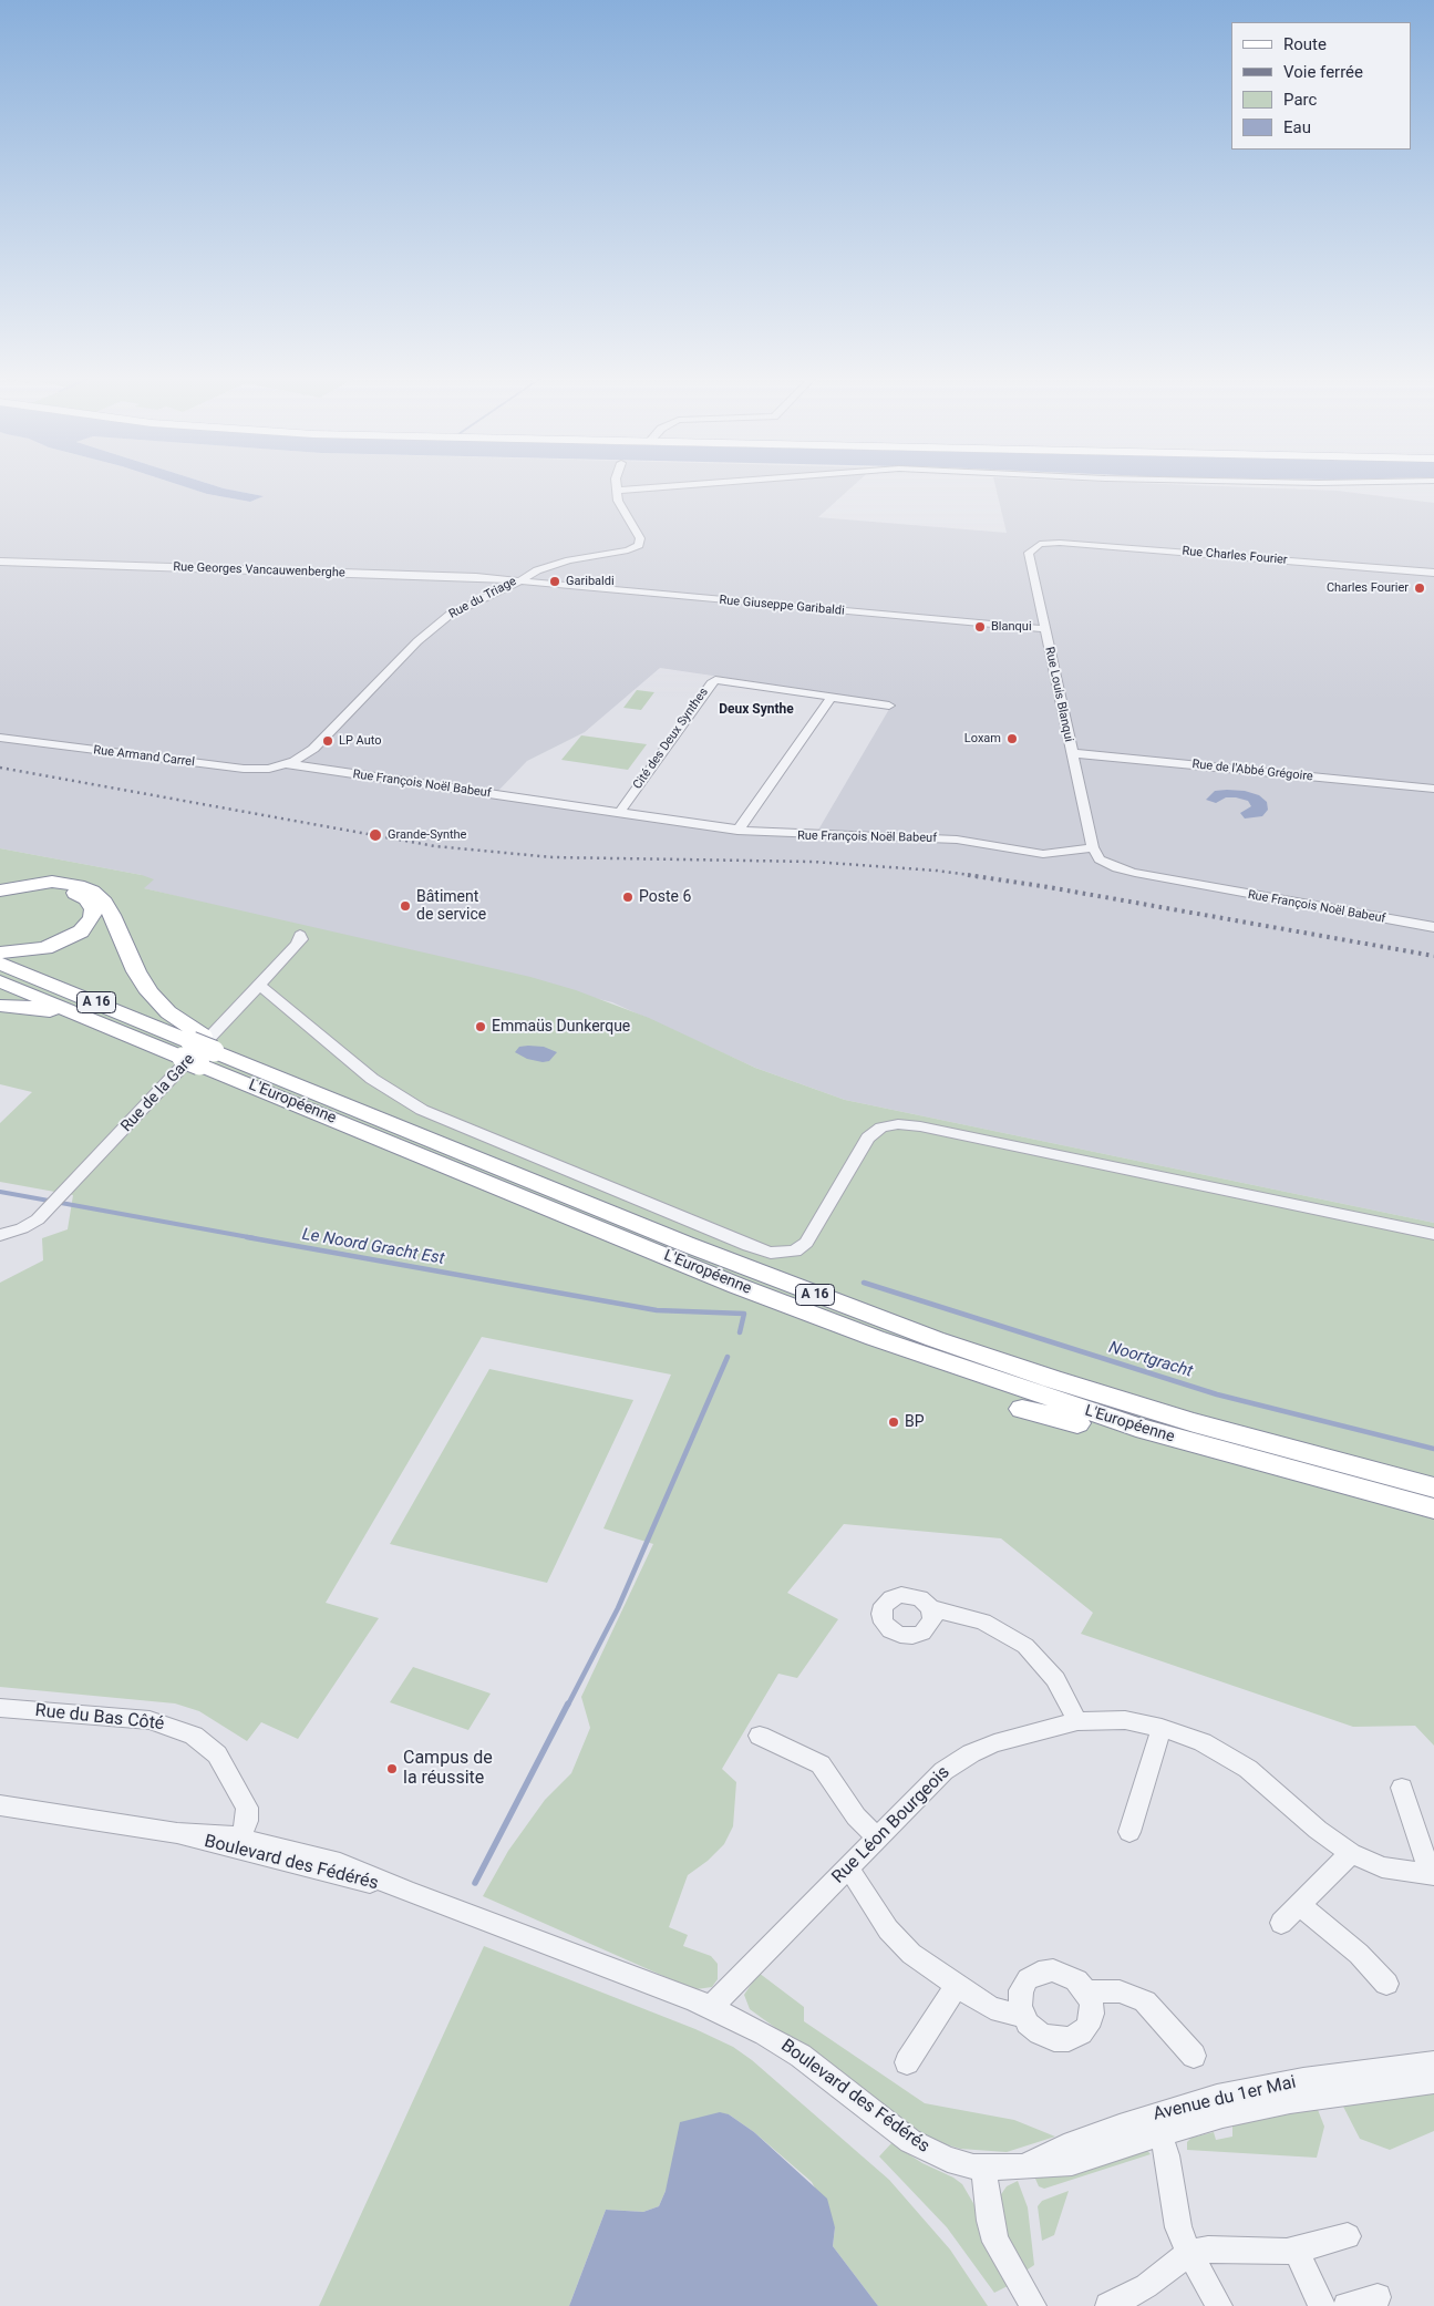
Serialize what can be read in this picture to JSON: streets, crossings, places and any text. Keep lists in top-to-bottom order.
{
  "streets": {
    "highway": ["A 16", "L'Européenne"],
    "street": [
      "Rue Charles Fourier",
      "Rue Georges Vancauwenberghe",
      "Rue du Triage",
      "Rue Giuseppe Garibaldi",
      "Rue Louis Blanqui",
      "Cité des Deux Synthes",
      "Rue Armand Carrel",
      "Rue de l'Abbé Grégoire",
      "Rue François Noël Babeuf",
      "Rue de la Gare",
      "Rue du Bas Côté",
      "Rue Léon Bourgeois",
      "Boulevard des Fédérés",
      "Avenue du 1er Mai"
    ]
  },
  "crossings": [
    ["Rue Charles Fourier", "Rue Louis Blanqui"],
    ["Rue Georges Vancauwenberghe", "Rue du Triage"],
    ["Rue Georges Vancauwenberghe", "Rue Giuseppe Garibaldi"],
    ["Rue du Triage", "Rue Giuseppe Garibaldi"],
    ["Rue du Triage", "Rue Armand Carrel"],
    ["Rue du Triage", "Rue François Noël Babeuf"],
    ["Rue Giuseppe Garibaldi", "Rue Louis Blanqui"],
    ["Rue Louis Blanqui", "Rue de l'Abbé Grégoire"],
    ["Rue Louis Blanqui", "Rue François Noël Babeuf"],
    ["Cité des Deux Synthes", "Rue François Noël Babeuf"],
    ["Rue Armand Carrel", "Rue François Noël Babeuf"],
    ["Rue du Bas Côté", "Boulevard des Fédérés"],
    ["Rue Léon Bourgeois", "Boulevard des Fédérés"],
    ["Boulevard des Fédérés", "Avenue du 1er Mai"]
  ],
  "districts": ["Deux Synthe"],
  "water": ["Le Noord Gracht Est", "Noortgracht"],
  "places": [
    "Garibaldi",
    "Charles Fourier",
    "Blanqui",
    "Loxam",
    "LP Auto",
    "Grande-Synthe",
    "Poste 6",
    "Bâtiment de service",
    "Emmaüs Dunkerque",
    "BP",
    "Campus de la réussite"
  ],
  "legend": [
    "Route",
    "Voie ferrée",
    "Parc",
    "Eau"
  ]
}
